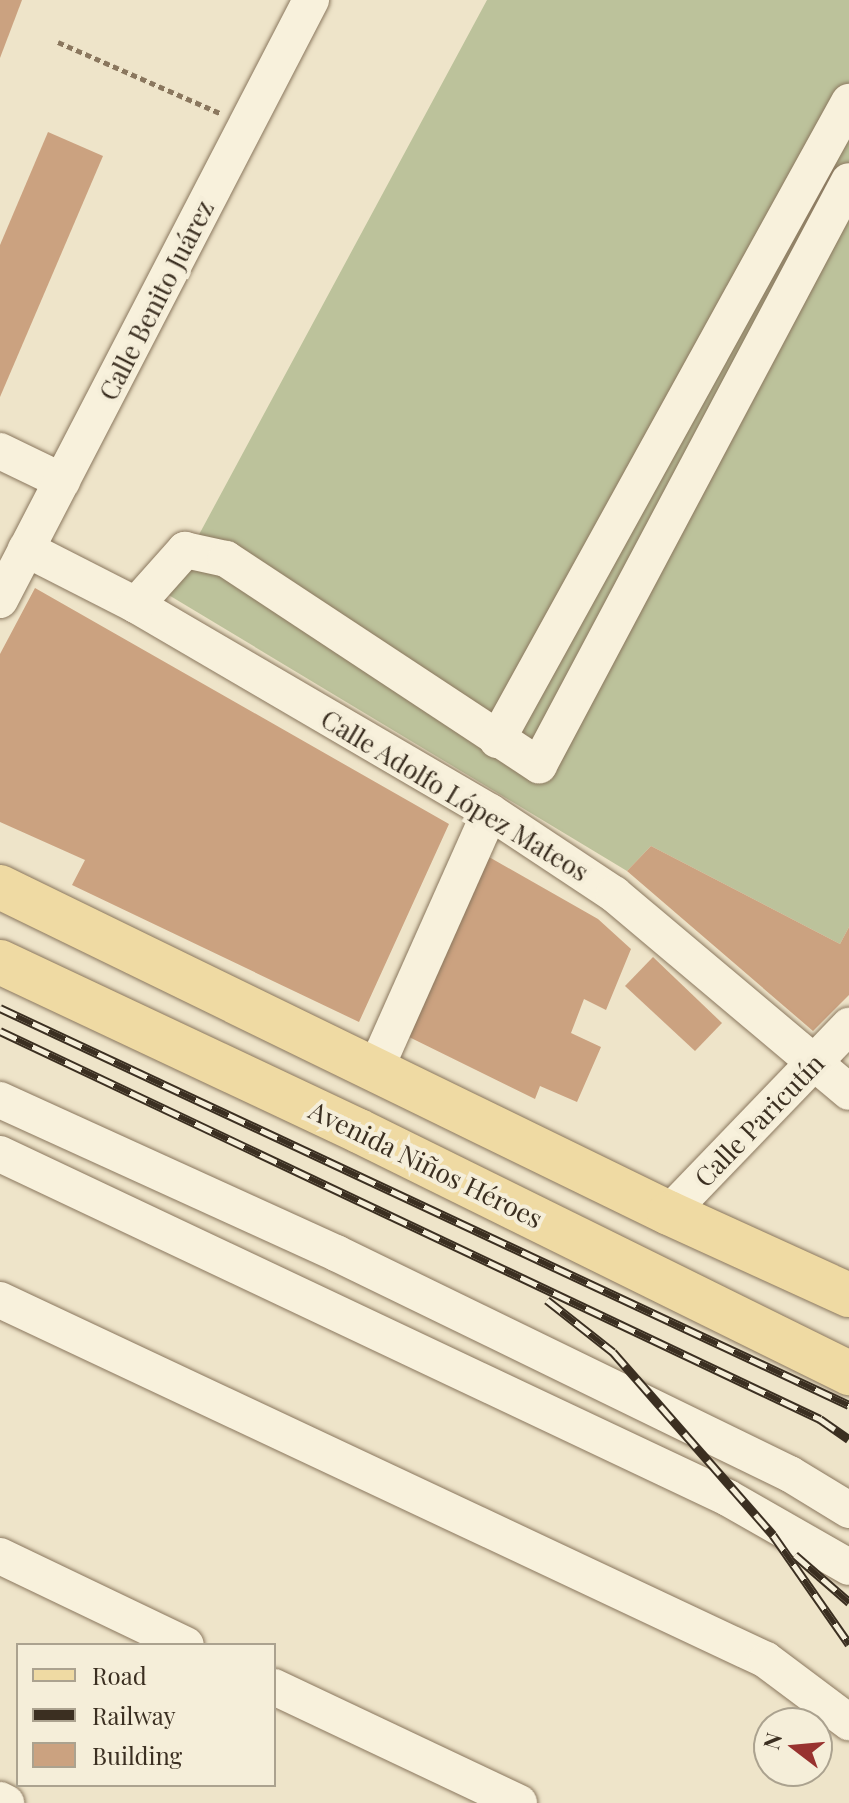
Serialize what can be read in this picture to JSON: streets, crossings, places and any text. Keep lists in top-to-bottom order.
{
  "streets": {
    "main road": ["Avenida Niños Héroes"],
    "street": ["Calle Benito Juárez", "Calle Adolfo López Mateos", "Calle Paricutín"]
  },
  "crossings": [
    ["Calle Benito Juárez", "Calle Adolfo López Mateos"],
    ["Calle Adolfo López Mateos", "Calle Paricutín"]
  ],
  "legend": ["Road", "Railway", "Building"],
  "north": "left"
}
